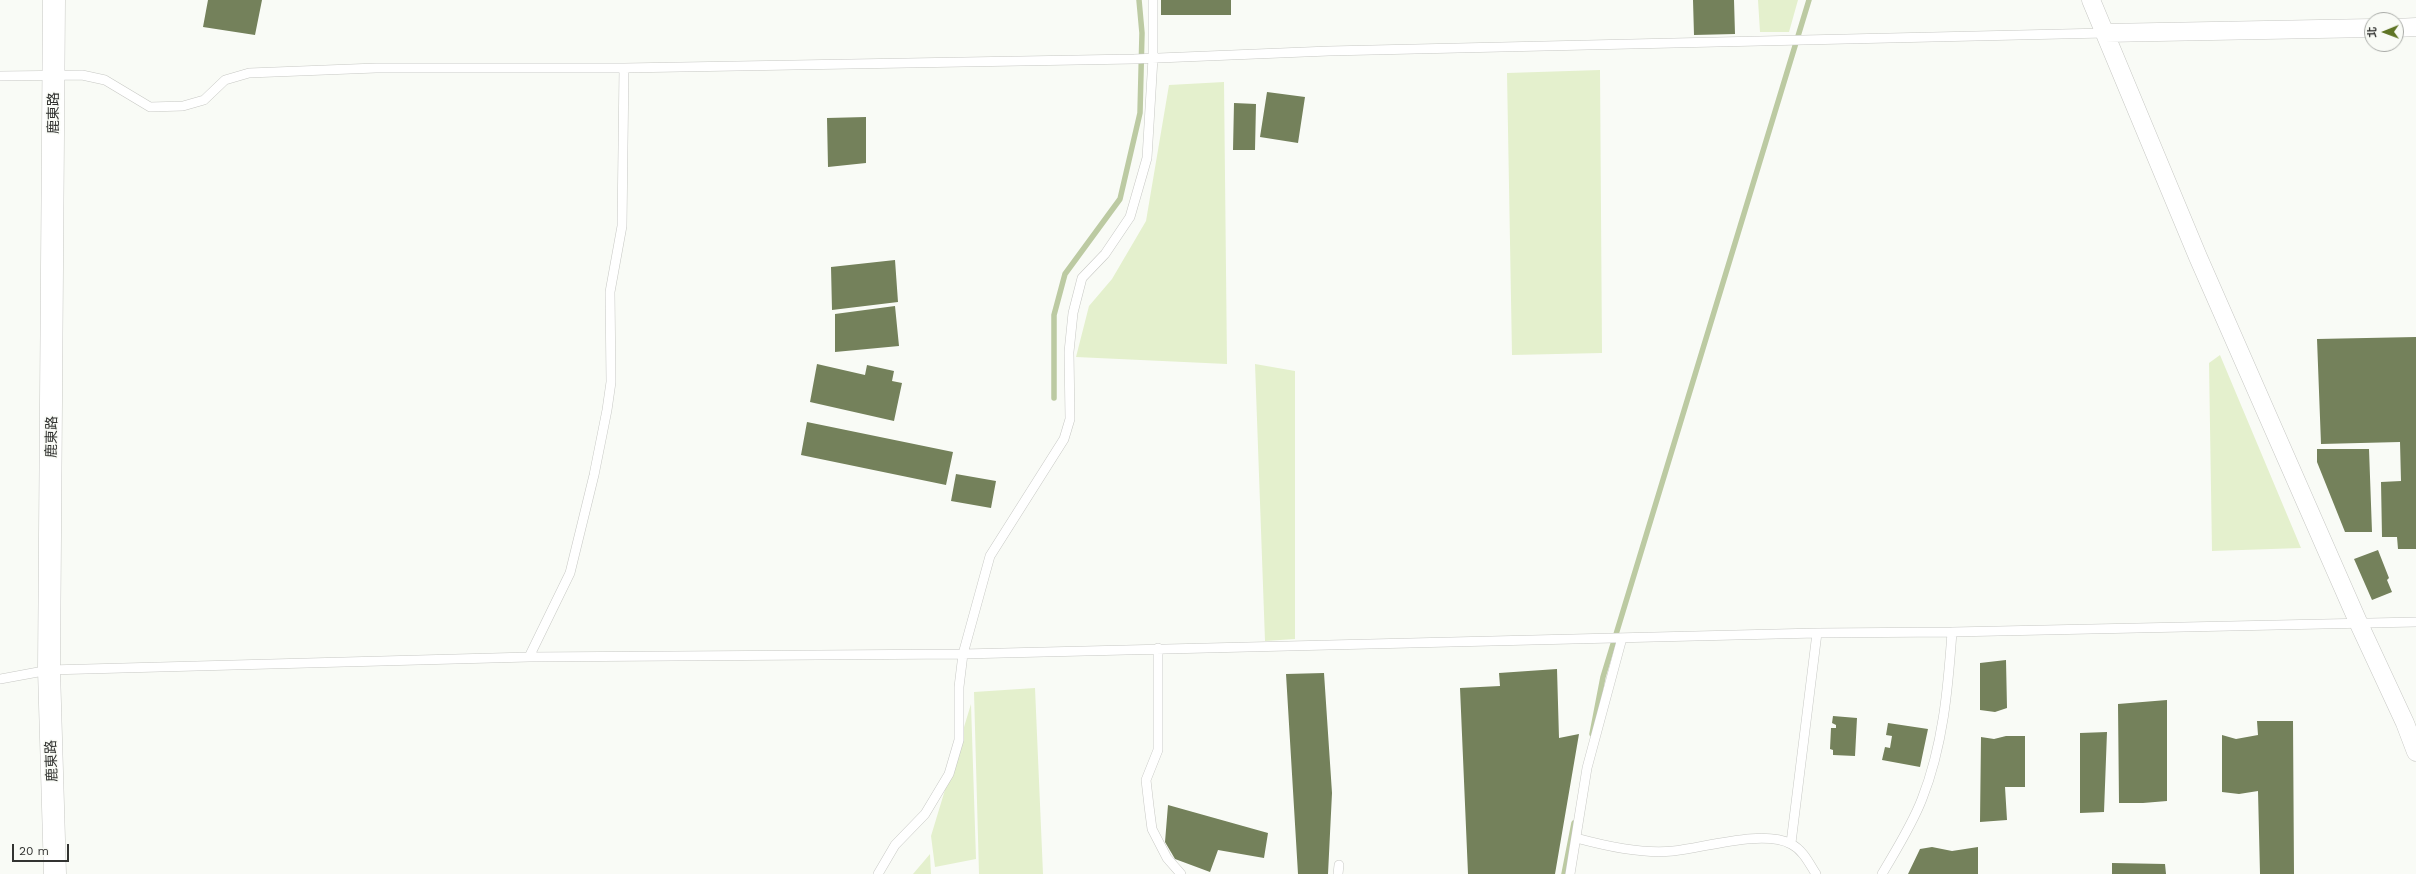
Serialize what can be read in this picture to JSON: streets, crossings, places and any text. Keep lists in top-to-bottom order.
{
  "streets": {
    "street": ["鹿東路"]
  },
  "scale_bar": "20 m",
  "north": "left"
}
